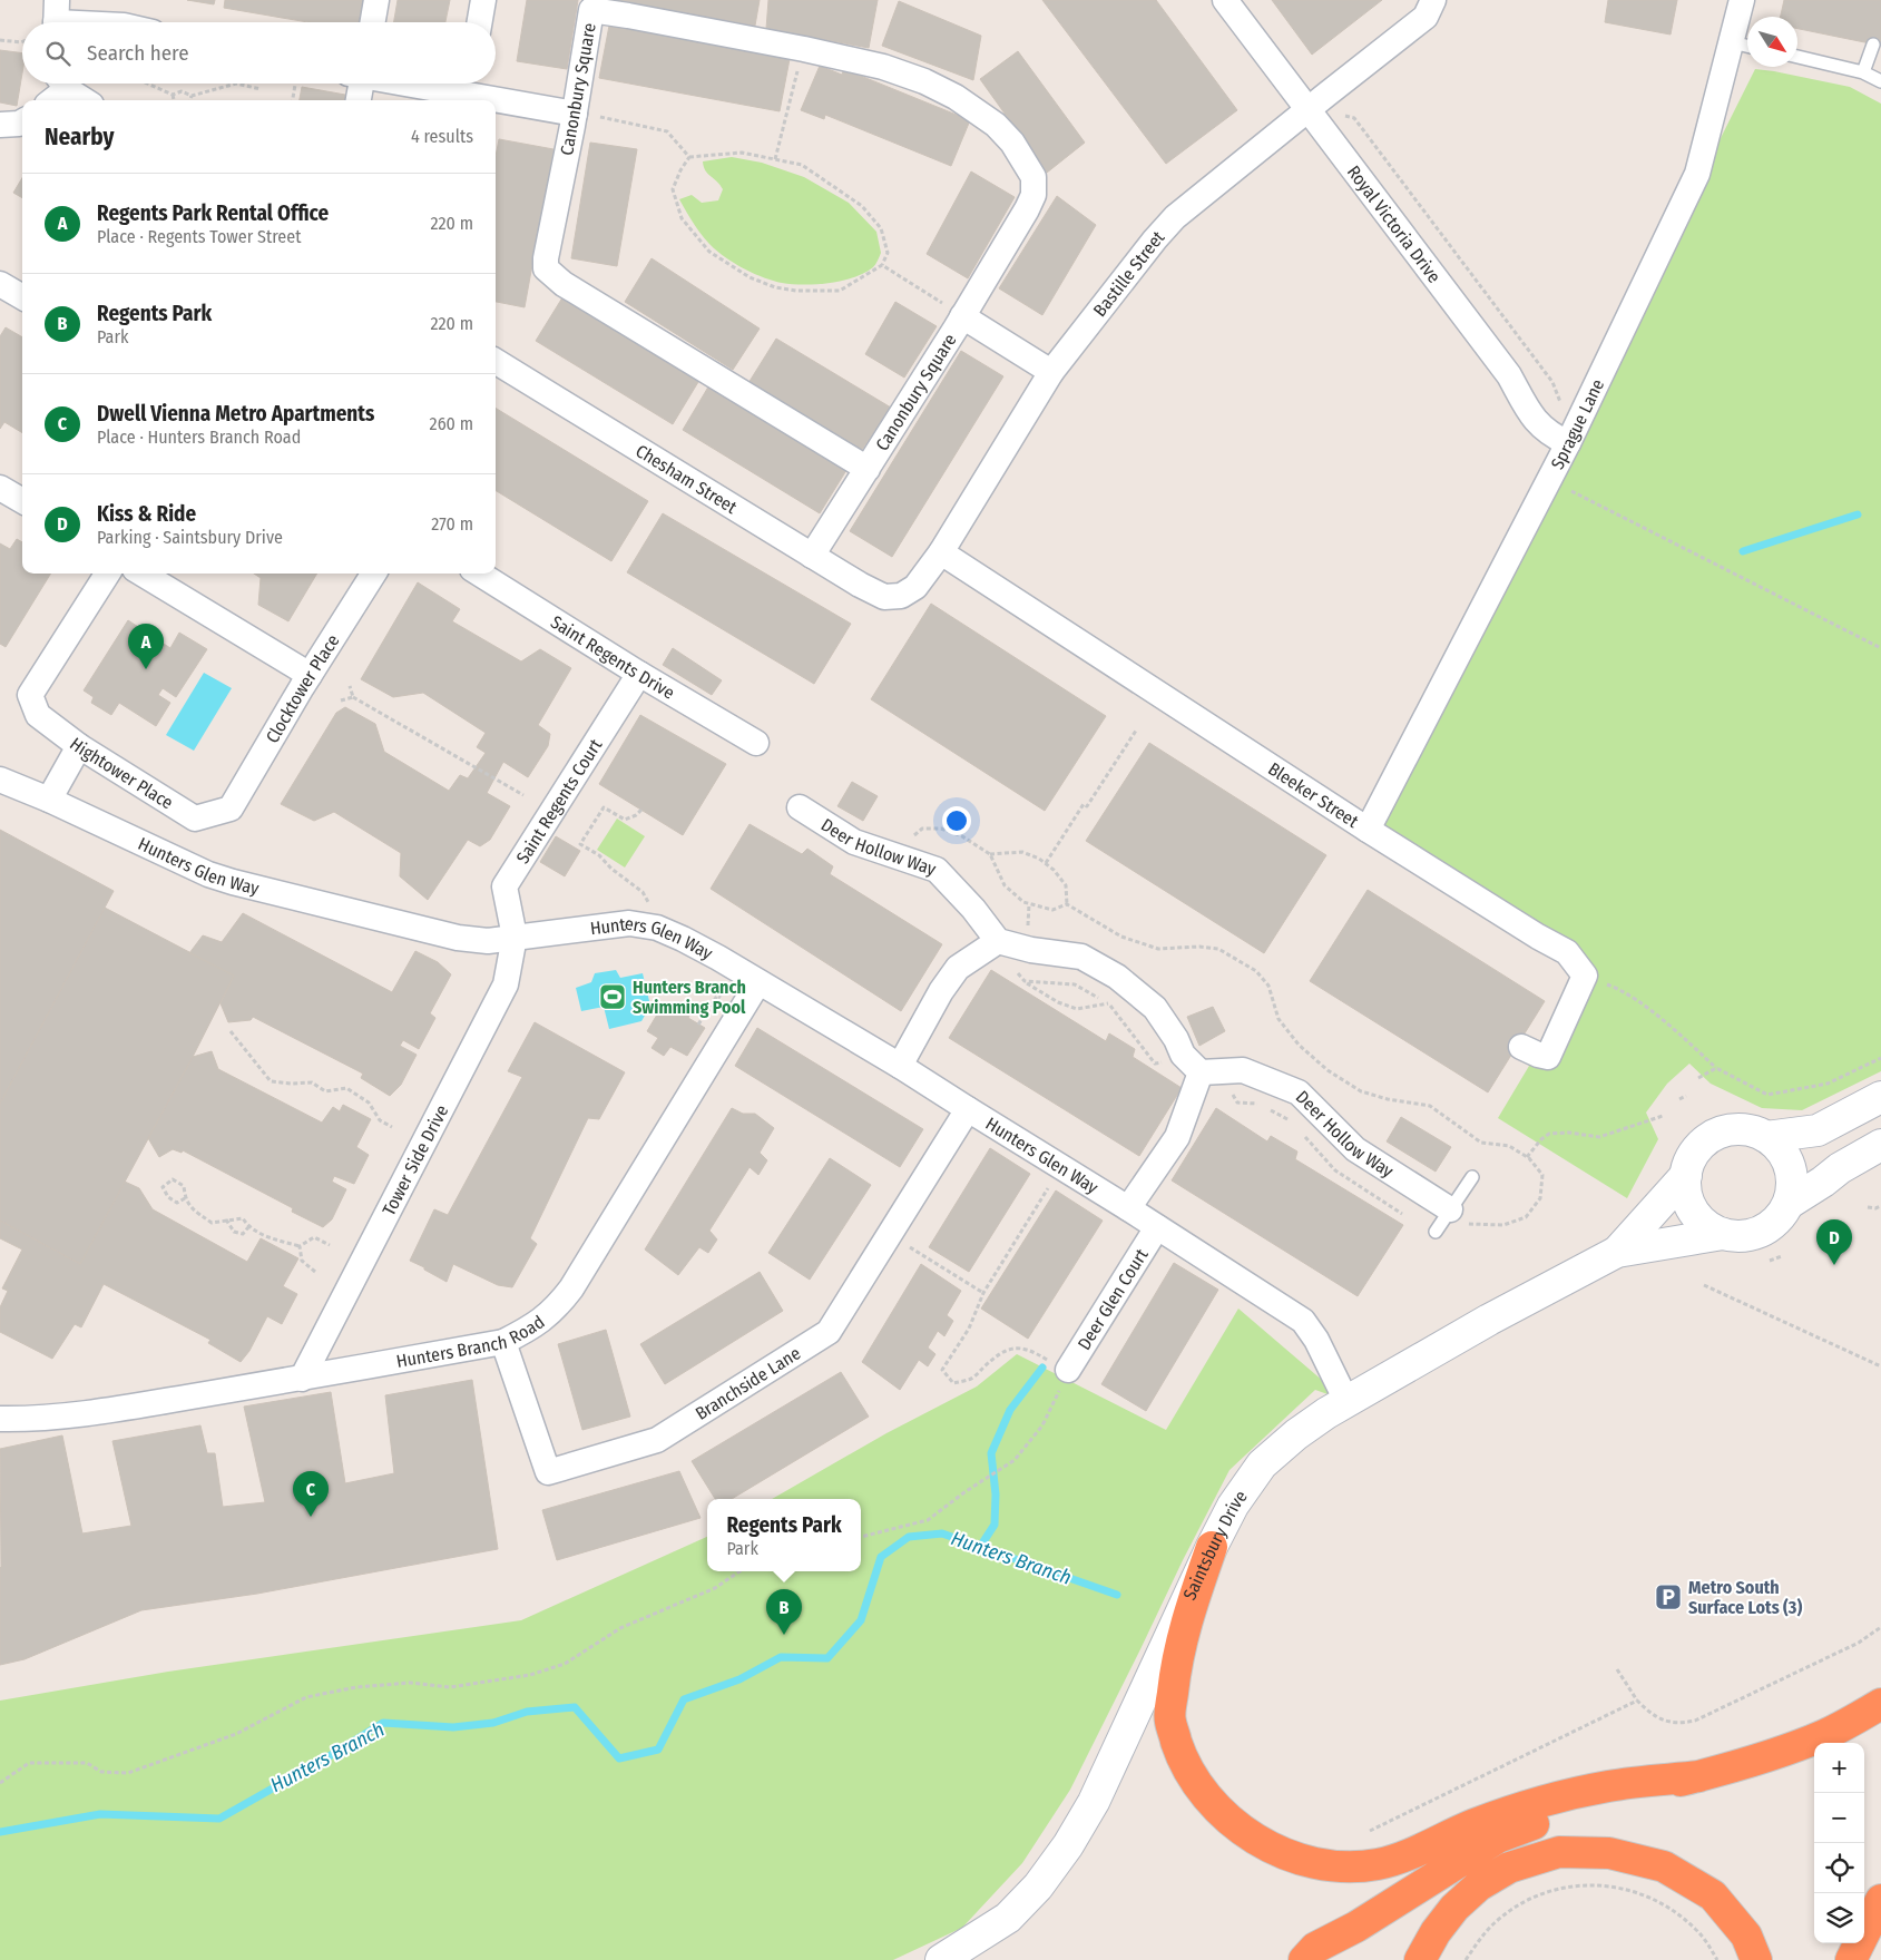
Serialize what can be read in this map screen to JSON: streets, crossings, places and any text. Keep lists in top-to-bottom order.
{
  "streets": {
    "street": [
      "Canonbury Square",
      "Royal Victoria Drive",
      "Bastille Street",
      "Sprague Lane",
      "Chesham Street",
      "Saint Regents Drive",
      "Clocktower Place",
      "Hightower Place",
      "Bleeker Street",
      "Saint Regents Court",
      "Deer Hollow Way",
      "Hunters Glen Way",
      "Tower Side Drive",
      "Deer Glen Court",
      "Hunters Branch Road",
      "Branchside Lane",
      "Saintsbury Drive"
    ]
  },
  "crossings": [
    ["Canonbury Square", "Bastille Street"],
    ["Canonbury Square", "Chesham Street"],
    ["Royal Victoria Drive", "Bastille Street"],
    ["Royal Victoria Drive", "Sprague Lane"],
    ["Bastille Street", "Chesham Street"],
    ["Bastille Street", "Bleeker Street"],
    ["Sprague Lane", "Bleeker Street"],
    ["Saint Regents Drive", "Saint Regents Court"],
    ["Clocktower Place", "Hightower Place"],
    ["Saint Regents Court", "Hunters Glen Way"],
    ["Saint Regents Court", "Tower Side Drive"],
    ["Hunters Glen Way", "Tower Side Drive"],
    ["Hunters Glen Way", "Deer Glen Court"],
    ["Hunters Glen Way", "Hunters Branch Road"],
    ["Hunters Glen Way", "Branchside Lane"],
    ["Hunters Glen Way", "Saintsbury Drive"],
    ["Tower Side Drive", "Hunters Branch Road"],
    ["Hunters Branch Road", "Branchside Lane"]
  ],
  "water": ["Hunters Branch"],
  "places": {
    "sports": ["Hunters Branch Swimming Pool"],
    "parking": ["Metro South Surface Lots (3)"]
  },
  "north": "bottom right",
  "page": {
    "search": "Search here",
    "heading": ["Nearby", "4 results"],
    "list": [
      {
        "mark": "A",
        "name": "Regents Park Rental Office",
        "note": "Place · Regents Tower Street",
        "value": "220 m"
      },
      {
        "mark": "B",
        "name": "Regents Park",
        "note": "Park",
        "value": "220 m"
      },
      {
        "mark": "C",
        "name": "Dwell Vienna Metro Apartments",
        "note": "Place · Hunters Branch Road",
        "value": "260 m"
      },
      {
        "mark": "D",
        "name": "Kiss & Ride",
        "note": "Parking · Saintsbury Drive",
        "value": "270 m"
      }
    ],
    "pins": [
      "A",
      "D",
      "C",
      "B"
    ],
    "popup": ["Regents Park", "Park"],
    "map_buttons": ["+", "−"]
  }
}
